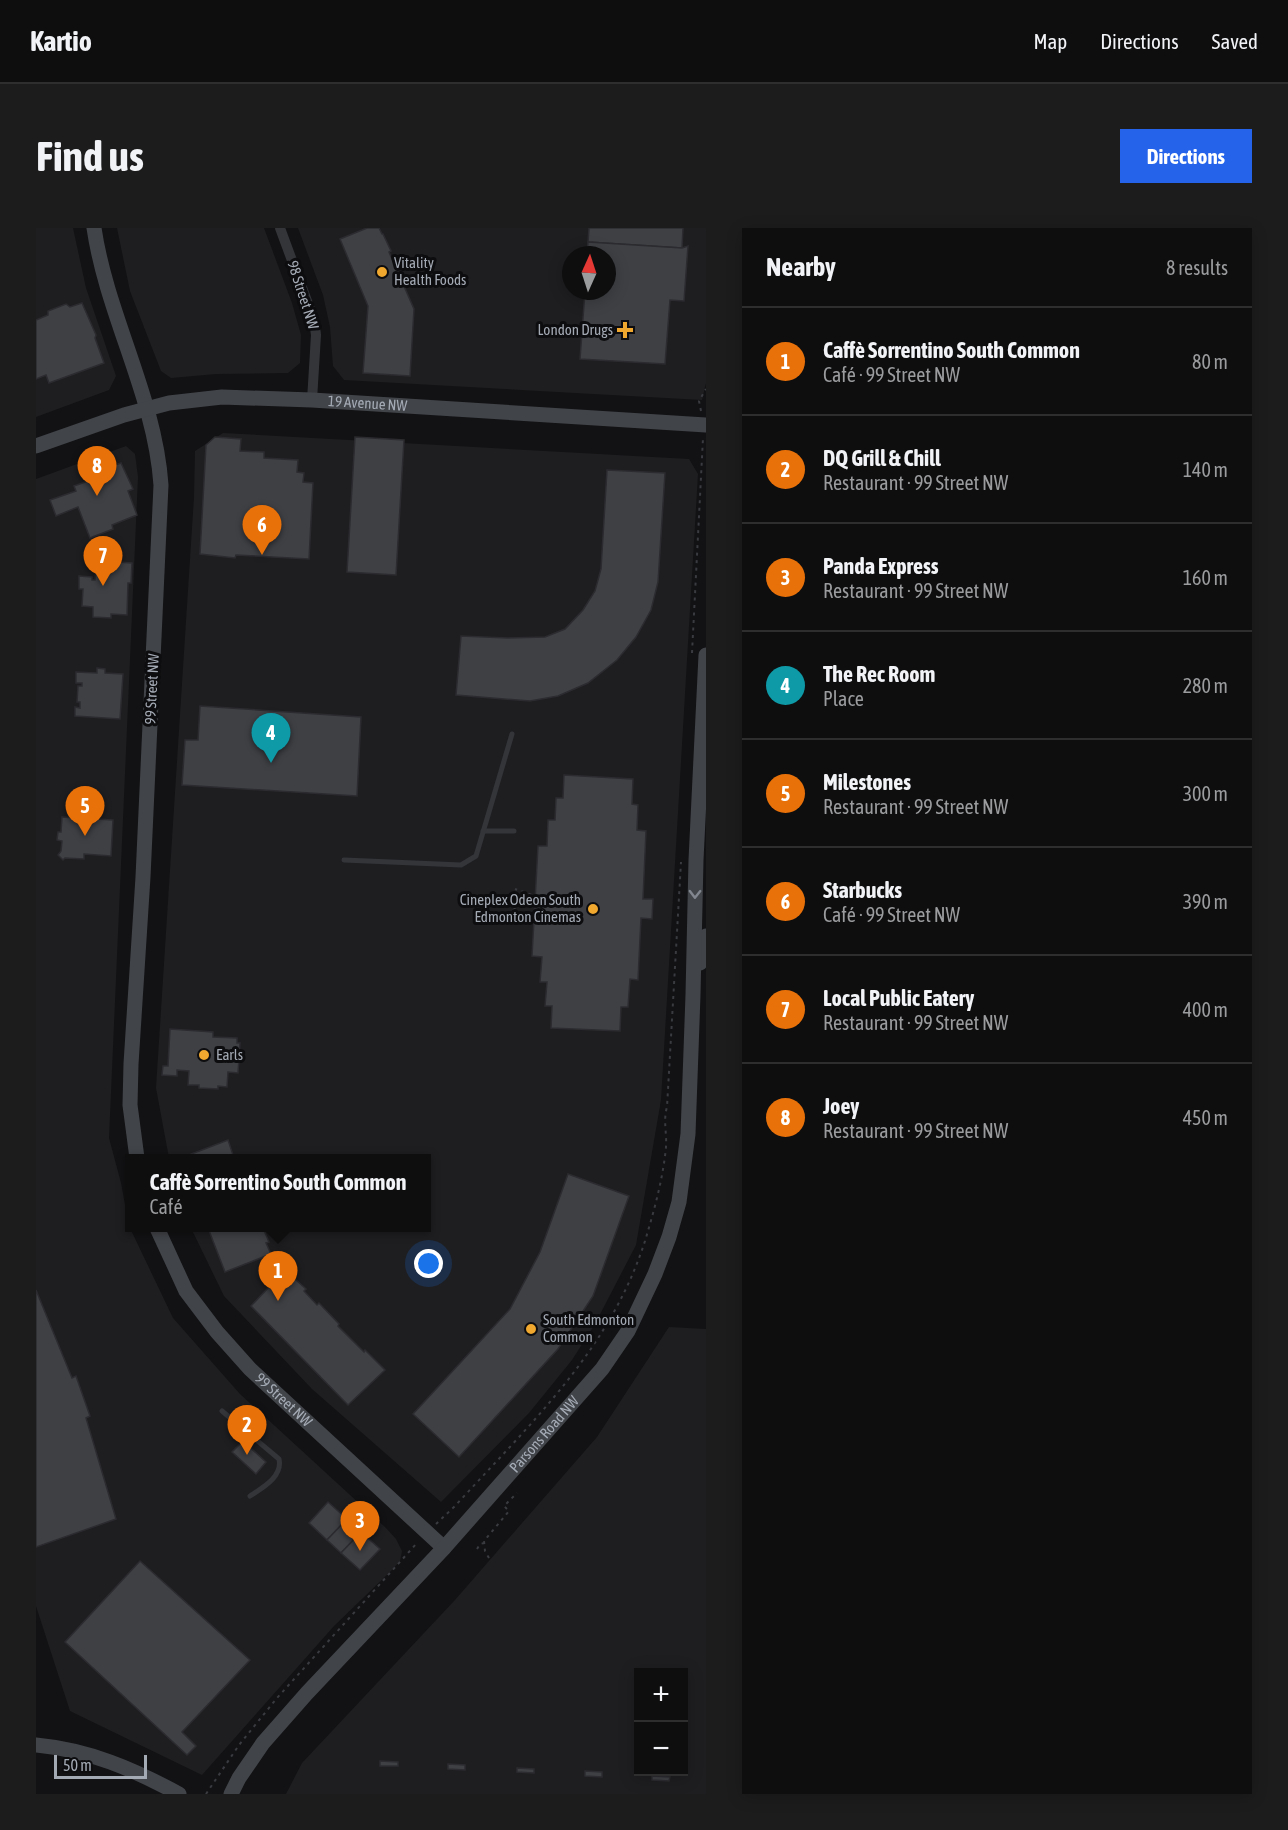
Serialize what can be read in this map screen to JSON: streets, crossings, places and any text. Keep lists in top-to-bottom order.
{
  "streets": {
    "street": [
      "98 Street NW",
      "19 Avenue NW",
      "99 Street NW",
      "Parsons Road NW"
    ]
  },
  "crossings": [
    ["98 Street NW", "19 Avenue NW"],
    ["19 Avenue NW", "99 Street NW"],
    ["99 Street NW", "Parsons Road NW"]
  ],
  "places": {
    "other": [
      "Vitality Health Foods",
      "Cineplex Odeon South Edmonton Cinemas",
      "Earls",
      "South Edmonton Common"
    ],
    "health": ["London Drugs"]
  },
  "scale_bar": "50 m",
  "north": "top",
  "page": {
    "header": "Kartio",
    "nav": ["Map", "Directions", "Saved"],
    "buttons": "Directions",
    "title": "Find us",
    "heading": ["Nearby", "8 results"],
    "list": [
      {
        "mark": "1",
        "name": "Caffè Sorrentino South Common",
        "note": "Café · 99 Street NW",
        "value": "80 m"
      },
      {
        "mark": "2",
        "name": "DQ Grill & Chill",
        "note": "Restaurant · 99 Street NW",
        "value": "140 m"
      },
      {
        "mark": "3",
        "name": "Panda Express",
        "note": "Restaurant · 99 Street NW",
        "value": "160 m"
      },
      {
        "mark": "4",
        "name": "The Rec Room",
        "note": "Place",
        "value": "280 m"
      },
      {
        "mark": "5",
        "name": "Milestones",
        "note": "Restaurant · 99 Street NW",
        "value": "300 m"
      },
      {
        "mark": "6",
        "name": "Starbucks",
        "note": "Café · 99 Street NW",
        "value": "390 m"
      },
      {
        "mark": "7",
        "name": "Local Public Eatery",
        "note": "Restaurant · 99 Street NW",
        "value": "400 m"
      },
      {
        "mark": "8",
        "name": "Joey",
        "note": "Restaurant · 99 Street NW",
        "value": "450 m"
      }
    ],
    "pins": [
      "8",
      "6",
      "7",
      "4",
      "5",
      "1",
      "2",
      "3"
    ],
    "popup": ["Caffè Sorrentino South Common", "Café"],
    "map_buttons": ["+", "−"],
    "scale": "50 m"
  }
}
